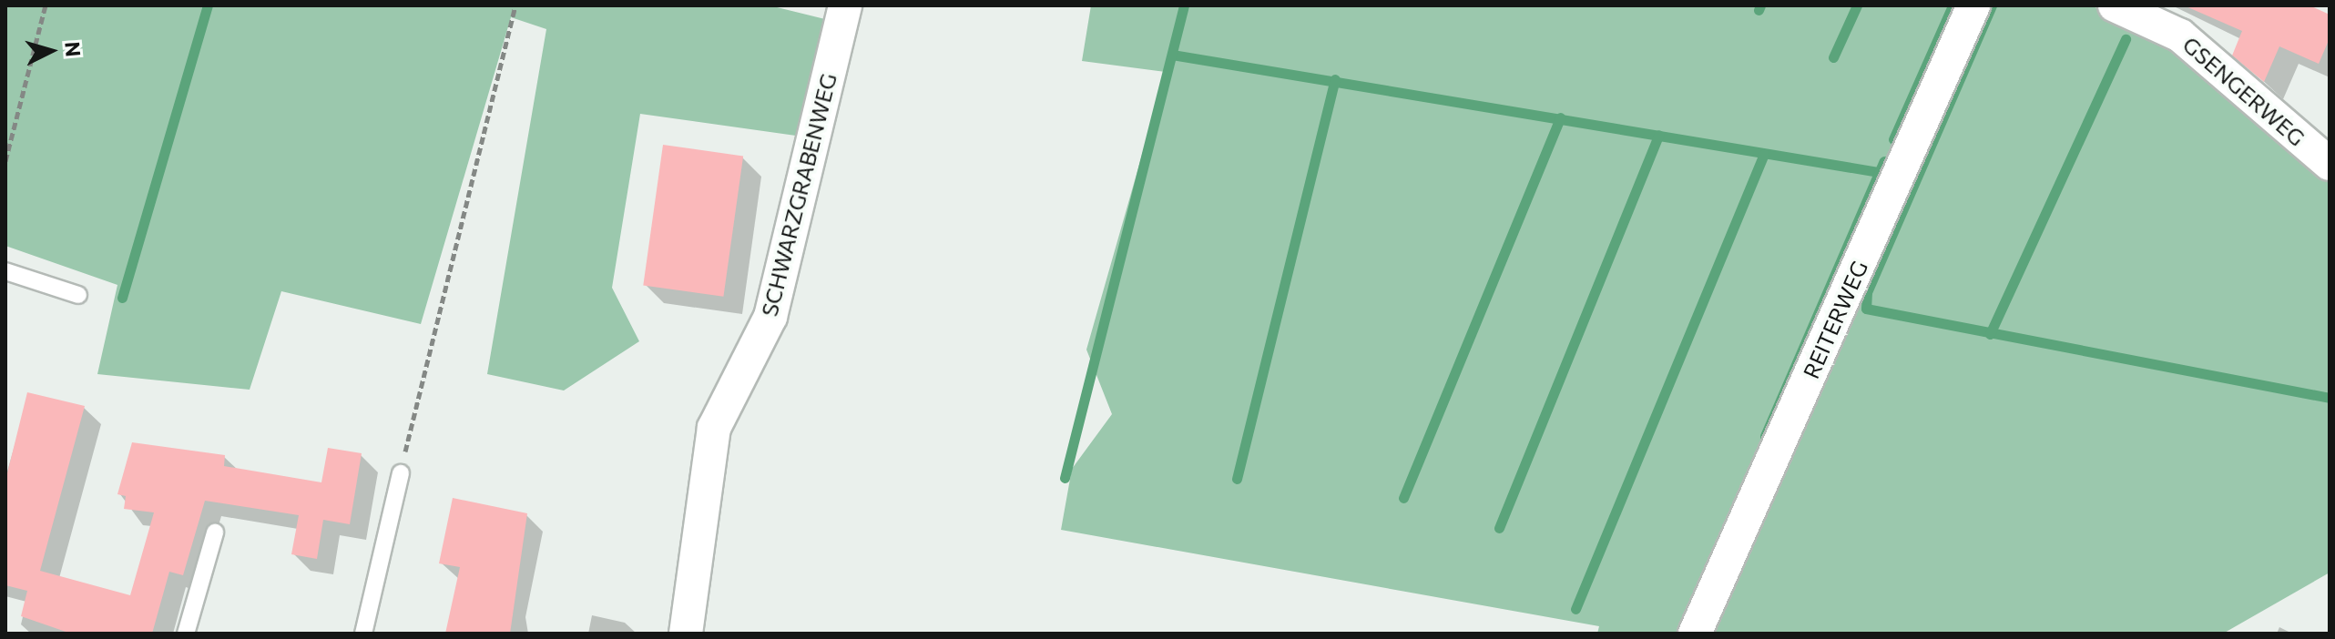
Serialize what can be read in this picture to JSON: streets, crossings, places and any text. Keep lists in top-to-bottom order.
{
  "streets": {
    "street": ["GSENGERWEG", "SCHWARZGRABENWEG", "REITERWEG"]
  },
  "north": "right"
}
